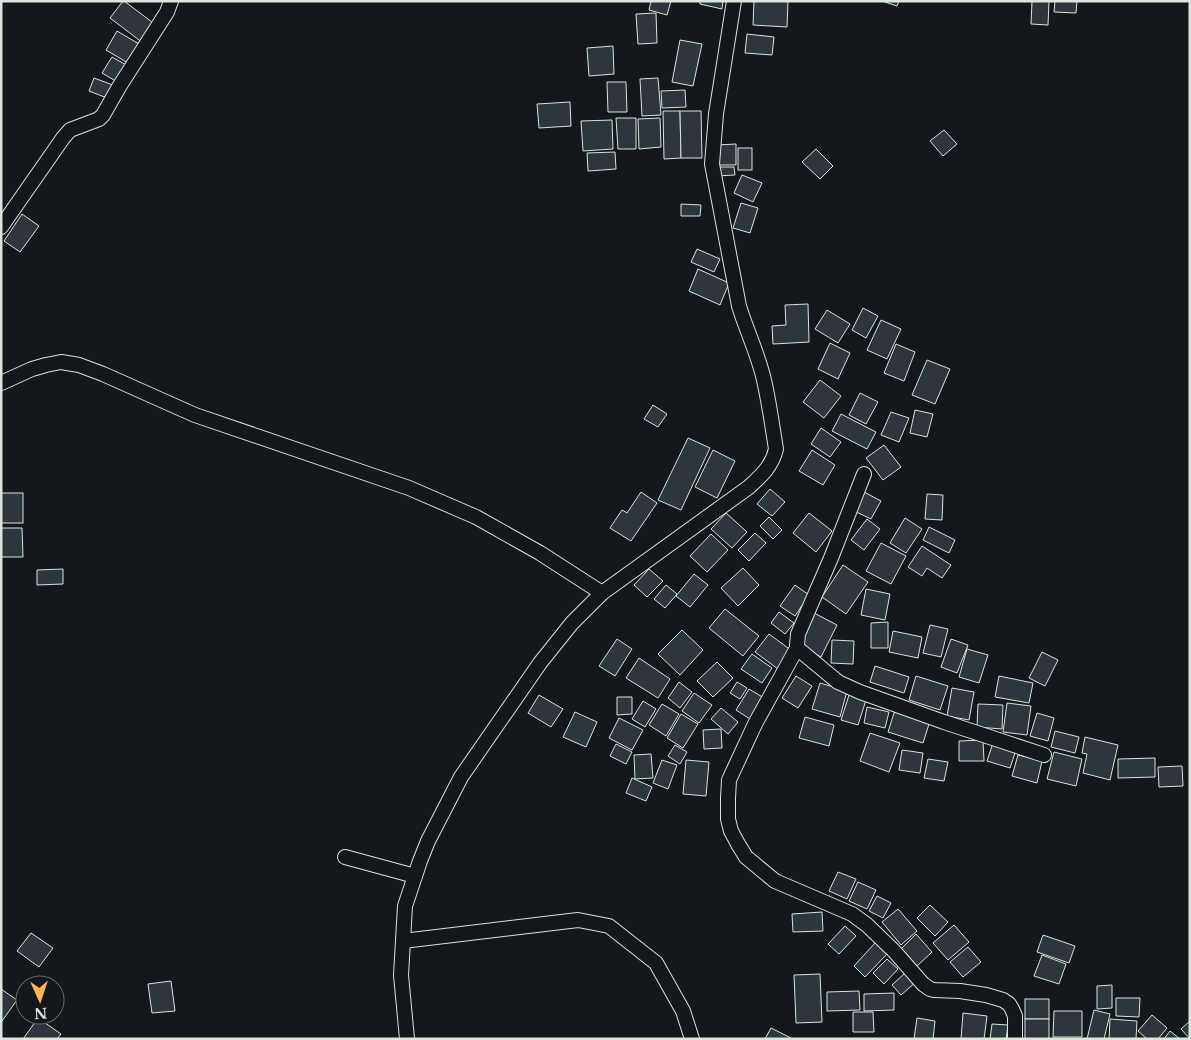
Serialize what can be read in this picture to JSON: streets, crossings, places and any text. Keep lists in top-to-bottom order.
{
  "north": "bottom"
}
